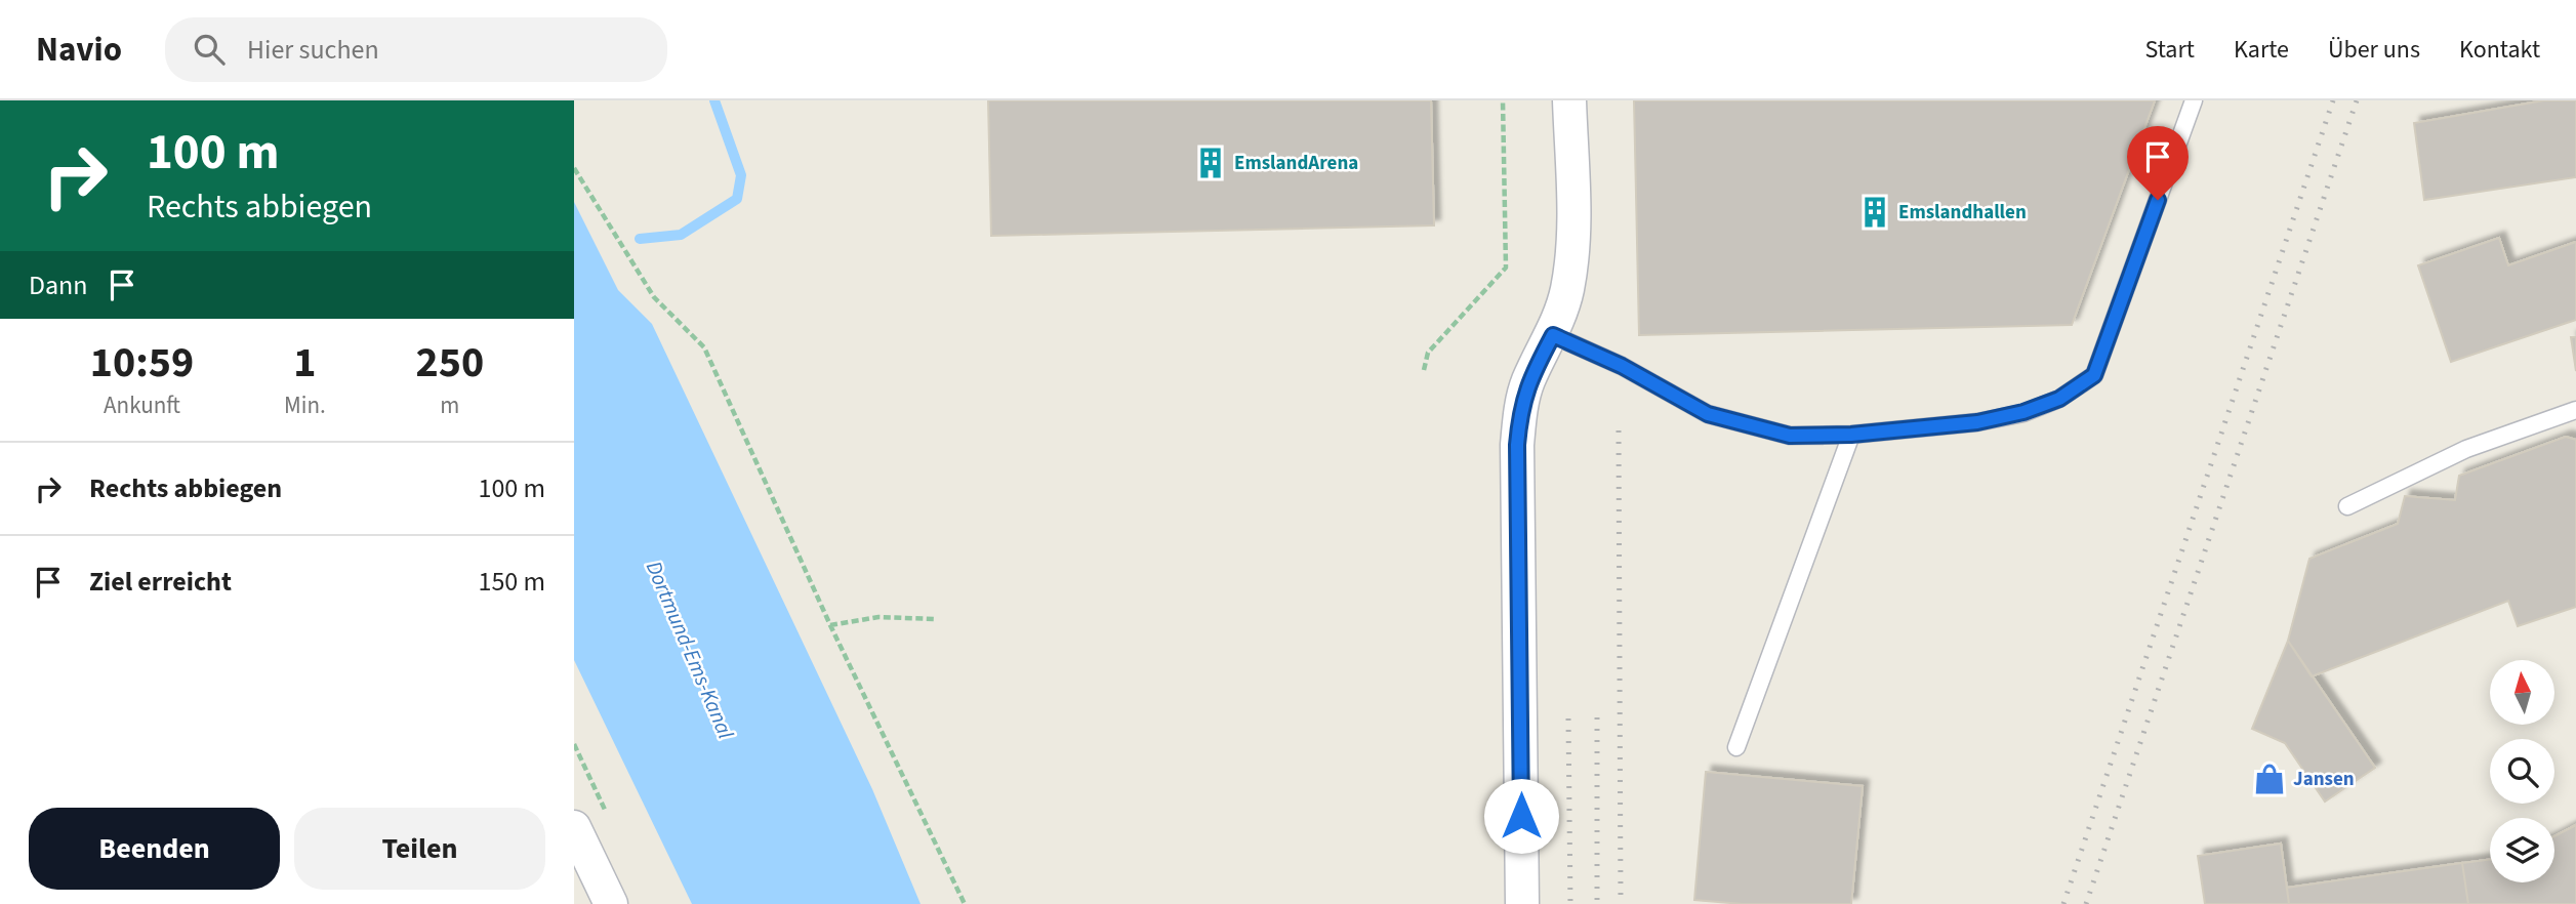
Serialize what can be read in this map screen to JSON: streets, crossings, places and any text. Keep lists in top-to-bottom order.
{
  "water": ["Dortmund-Ems-Kanal"],
  "places": {
    "building": ["EmslandArena", "Emslandhallen"],
    "shop": ["Jansen"]
  },
  "north": "top",
  "page": {
    "header": "Navio",
    "search": "Hier suchen",
    "nav": [
      "Start",
      "Karte",
      "Über uns",
      "Kontakt"
    ],
    "turn": ["100 m", "Rechts abbiegen"],
    "then": "Dann",
    "eta": [
      "10:59",
      "Ankunft",
      "1",
      "Min.",
      "250",
      "m"
    ],
    "list": [
      {
        "name": "Rechts abbiegen",
        "value": "100 m"
      },
      {
        "name": "Ziel erreicht",
        "value": "150 m"
      }
    ],
    "buttons": ["Beenden", "Teilen"]
  }
}
